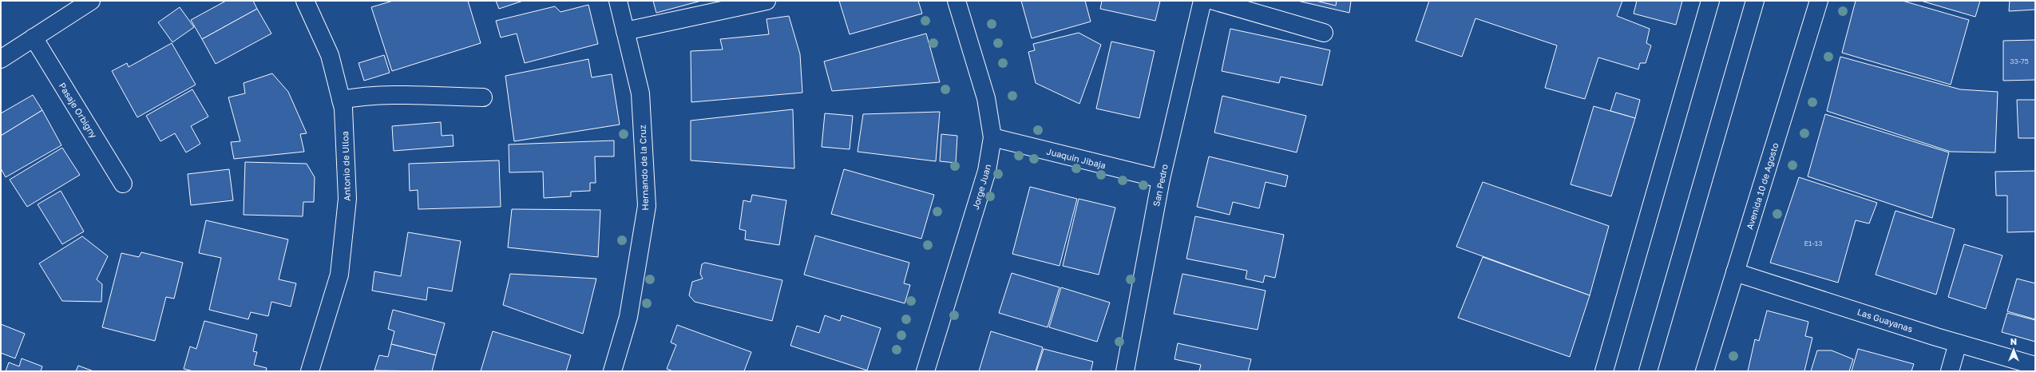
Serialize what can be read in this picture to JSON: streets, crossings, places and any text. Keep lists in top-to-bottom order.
{
  "streets": {
    "street": [
      "Pasaje Orbigny",
      "Juaquin Jibaja",
      "Antonio de Ulloa",
      "Hernando de la Cruz",
      "San Pedro",
      "Avenida 10 de Agosto",
      "Jorge Juan",
      "Las Guayanas"
    ]
  },
  "crossings": [
    ["Juaquin Jibaja", "San Pedro"],
    ["Juaquin Jibaja", "Jorge Juan"],
    ["Avenida 10 de Agosto", "Las Guayanas"]
  ],
  "house_numbers": ["33-75", "E1-13"],
  "north": "top"
}
